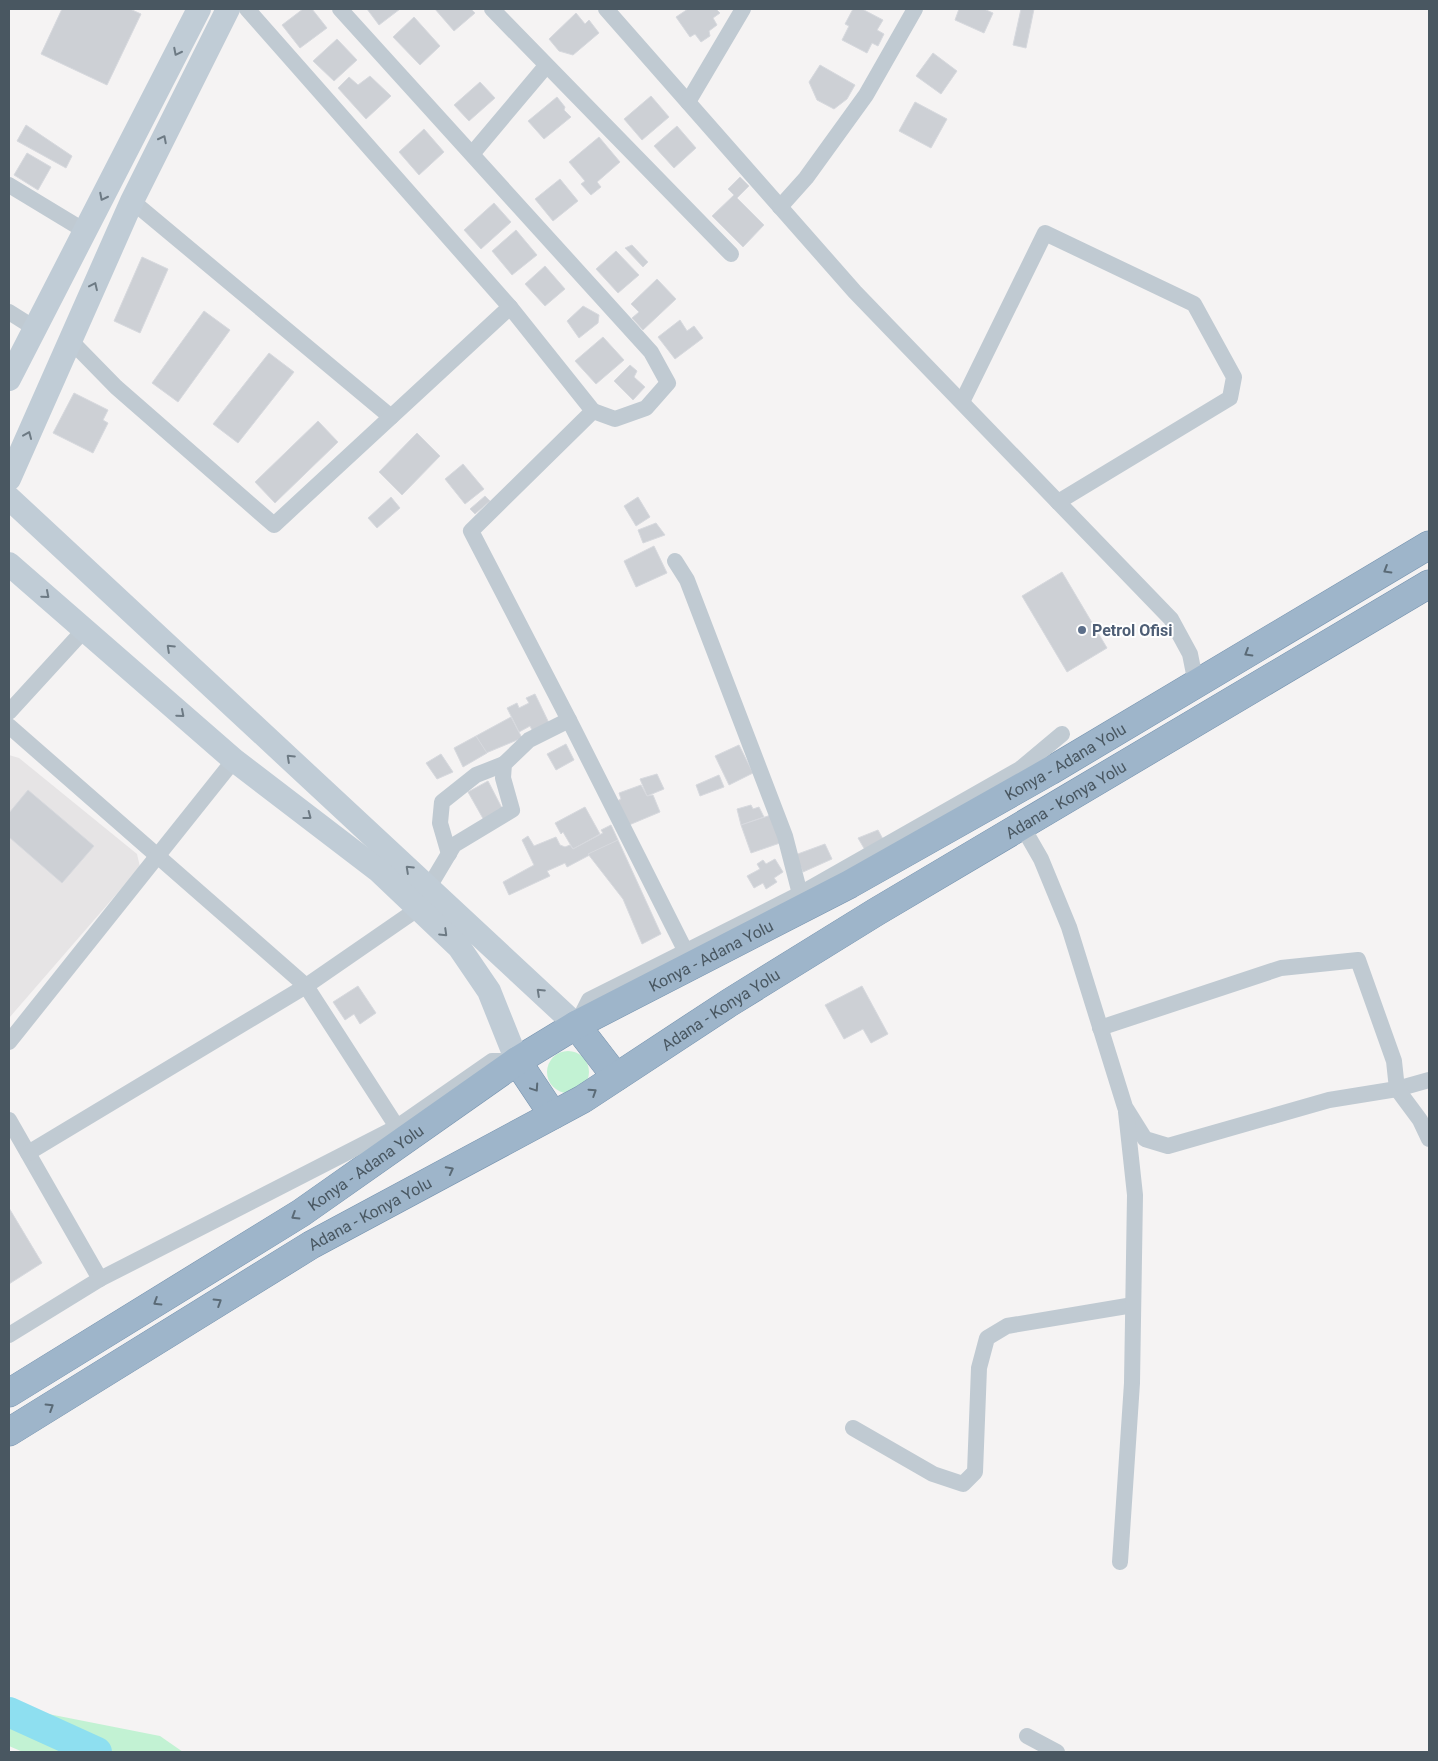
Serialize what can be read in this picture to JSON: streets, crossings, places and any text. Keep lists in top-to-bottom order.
{
  "streets": {
    "highway": ["Konya - Adana Yolu", "Adana - Konya Yolu"]
  },
  "one_way": ["Konya - Adana Yolu", "Adana - Konya Yolu"],
  "places": ["Petrol Ofisi"]
}
